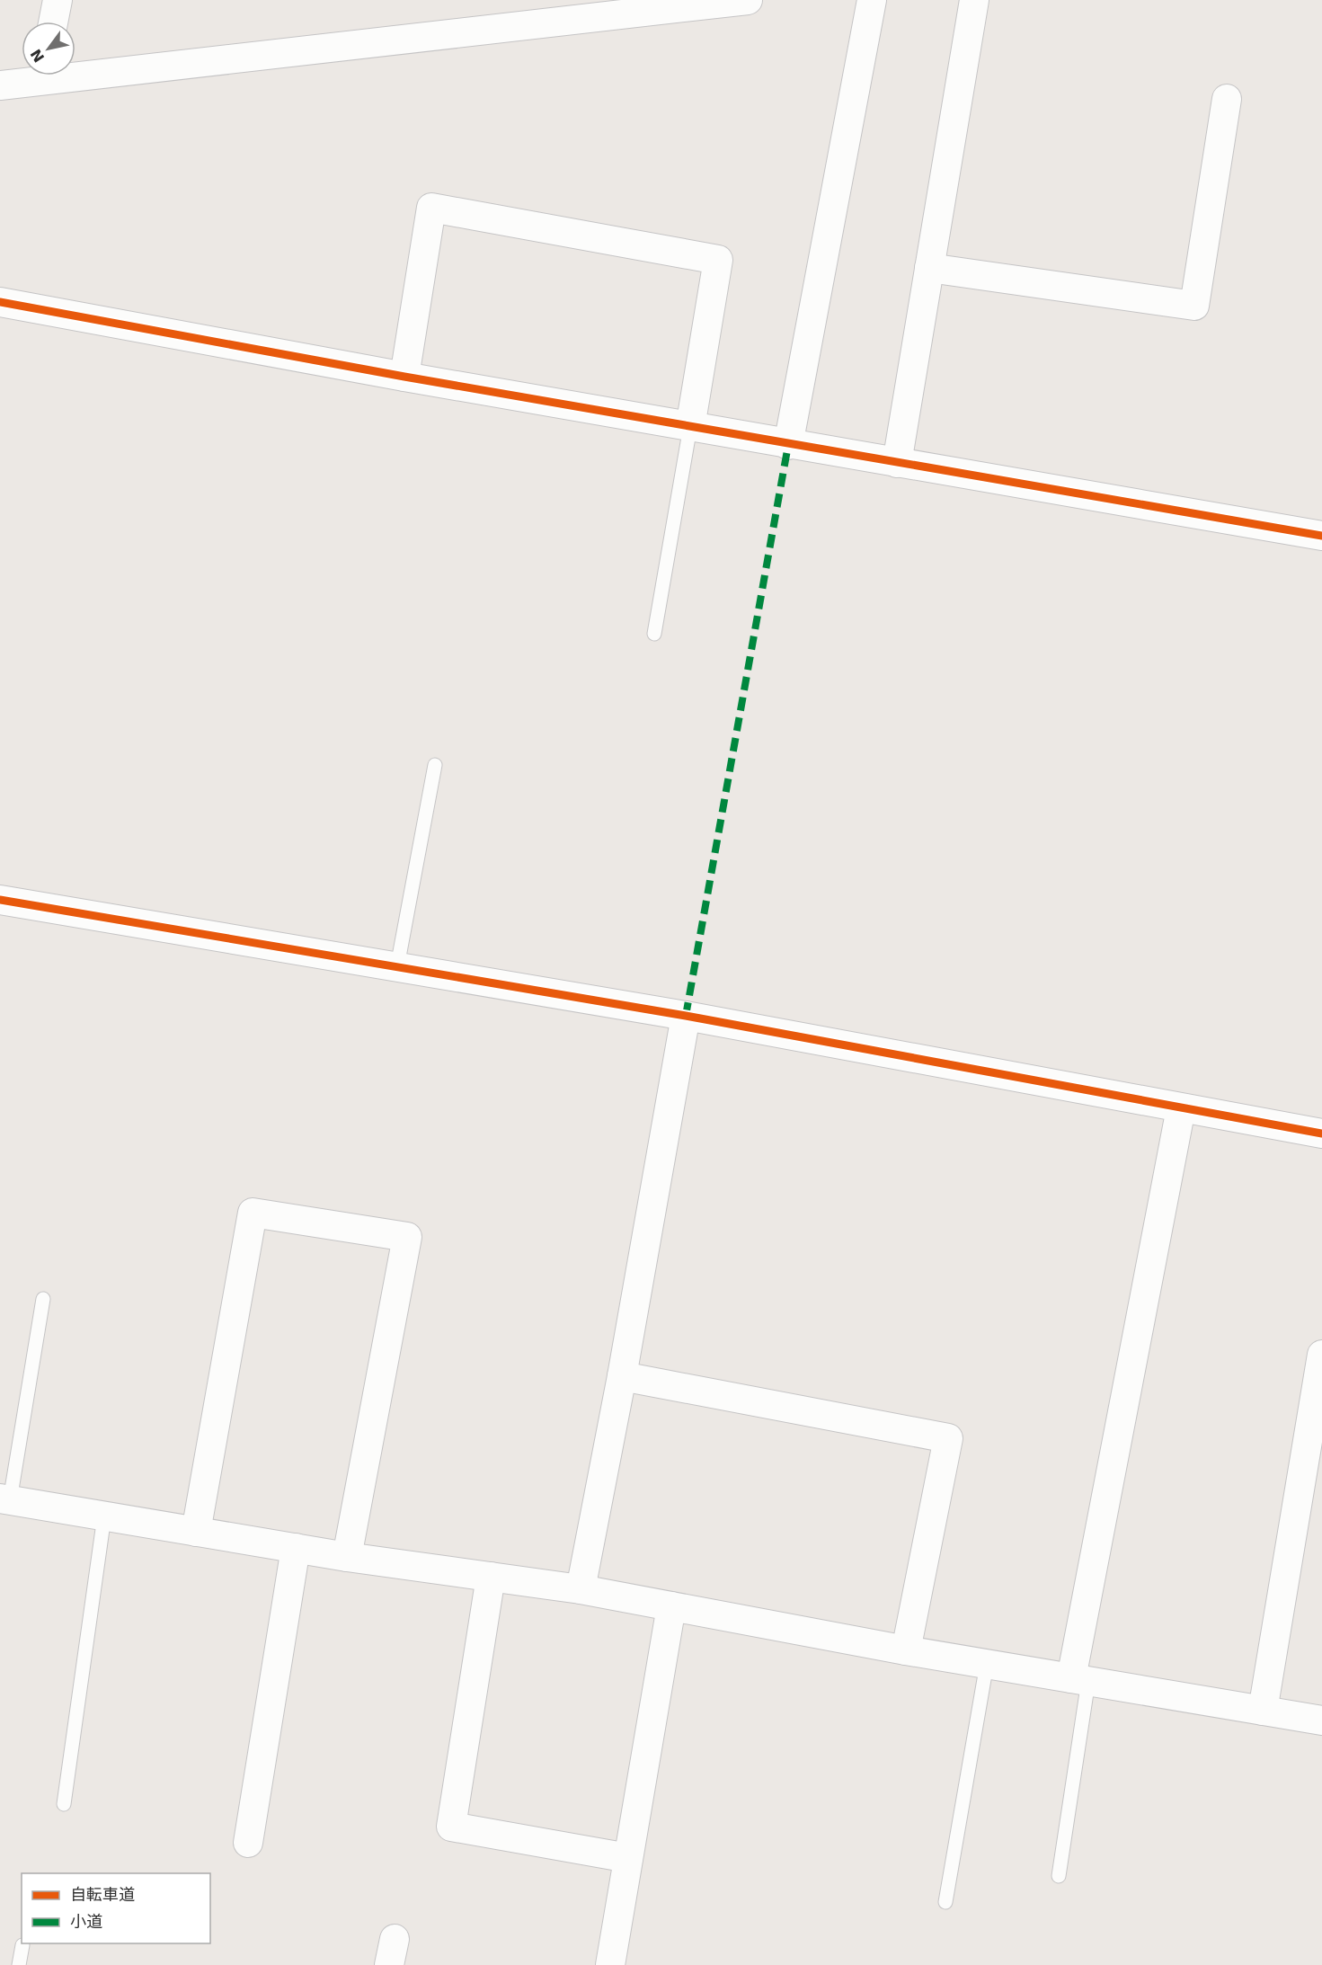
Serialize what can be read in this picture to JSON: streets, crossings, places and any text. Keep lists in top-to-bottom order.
{
  "legend": ["自転車道", "小道"],
  "north": "bottom left"
}
